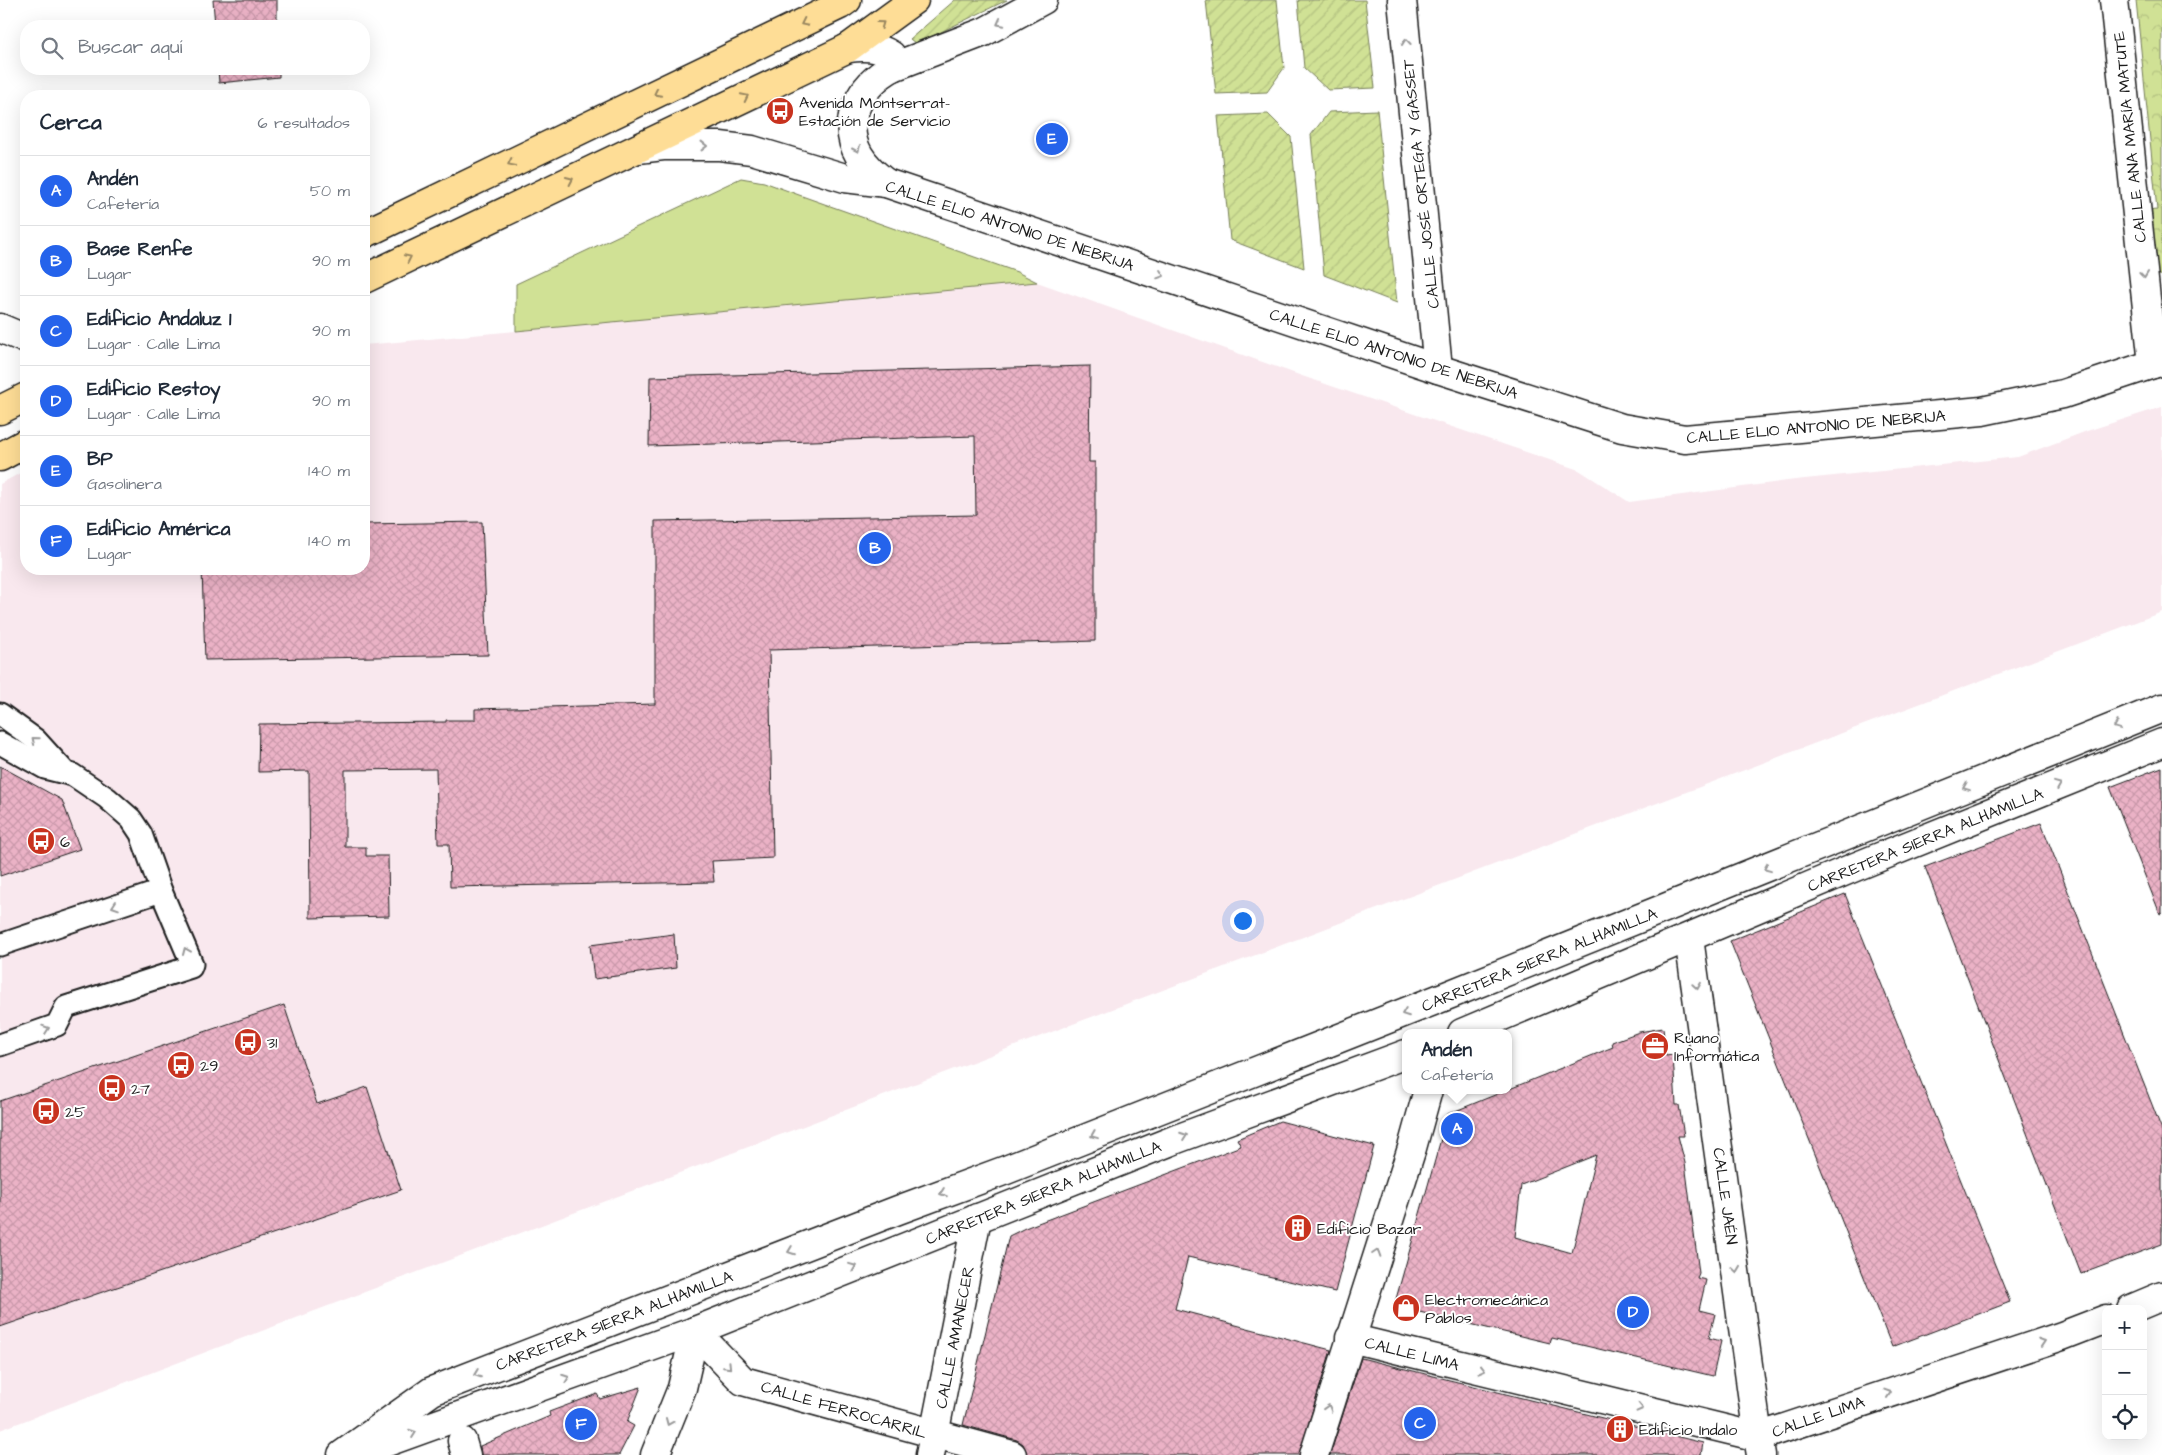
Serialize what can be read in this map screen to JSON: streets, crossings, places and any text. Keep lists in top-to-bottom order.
{
  "streets": {
    "main road": [
      "CALLE ANA MARÍA MATUTE",
      "CALLE JOSÉ ORTEGA Y GASSET",
      "CALLE ELIO ANTONIO DE NEBRIJA",
      "CARRETERA SIERRA ALHAMILLA",
      "CALLE JAÉN",
      "CALLE AMANECER",
      "CALLE LIMA",
      "CALLE FERROCARRIL"
    ]
  },
  "crossings": [
    ["CALLE ANA MARÍA MATUTE", "CALLE ELIO ANTONIO DE NEBRIJA"],
    ["CALLE JOSÉ ORTEGA Y GASSET", "CALLE ELIO ANTONIO DE NEBRIJA"],
    ["CARRETERA SIERRA ALHAMILLA", "CALLE JAÉN"],
    ["CARRETERA SIERRA ALHAMILLA", "CALLE AMANECER"],
    ["CARRETERA SIERRA ALHAMILLA", "CALLE FERROCARRIL"],
    ["CALLE JAÉN", "CALLE LIMA"],
    ["CALLE AMANECER", "CALLE FERROCARRIL"]
  ],
  "one_way": [
    "CALLE ANA MARÍA MATUTE",
    "CALLE JOSÉ ORTEGA Y GASSET",
    "CALLE ELIO ANTONIO DE NEBRIJA",
    "CALLE JAÉN",
    "CALLE LIMA",
    "CALLE FERROCARRIL"
  ],
  "places": {
    "bus stop": [
      "Avenida Montserrat- Estación de Servicio",
      "6",
      "31",
      "29",
      "27",
      "25"
    ],
    "office": ["Ruano Informática"],
    "building": ["Edificio Bazar", "Edificio Indalo"],
    "shop": ["Electromecánica Pablos"]
  },
  "page": {
    "search": "Buscar aquí",
    "heading": ["Cerca", "6 resultados"],
    "pins": [
      "E",
      "B",
      "A",
      "D",
      "C",
      "F"
    ],
    "list": [
      {
        "mark": "A",
        "name": "Andén",
        "note": "Cafetería",
        "value": "50 m"
      },
      {
        "mark": "B",
        "name": "Base Renfe",
        "note": "Lugar",
        "value": "90 m"
      },
      {
        "mark": "C",
        "name": "Edificio Andaluz 1",
        "note": "Lugar · Calle Lima",
        "value": "90 m"
      },
      {
        "mark": "D",
        "name": "Edificio Restoy",
        "note": "Lugar · Calle Lima",
        "value": "90 m"
      },
      {
        "mark": "E",
        "name": "BP",
        "note": "Gasolinera",
        "value": "140 m"
      },
      {
        "mark": "F",
        "name": "Edificio América",
        "note": "Lugar",
        "value": "140 m"
      }
    ],
    "popup": ["Andén", "Cafetería"],
    "map_buttons": ["+", "−"]
  }
}
